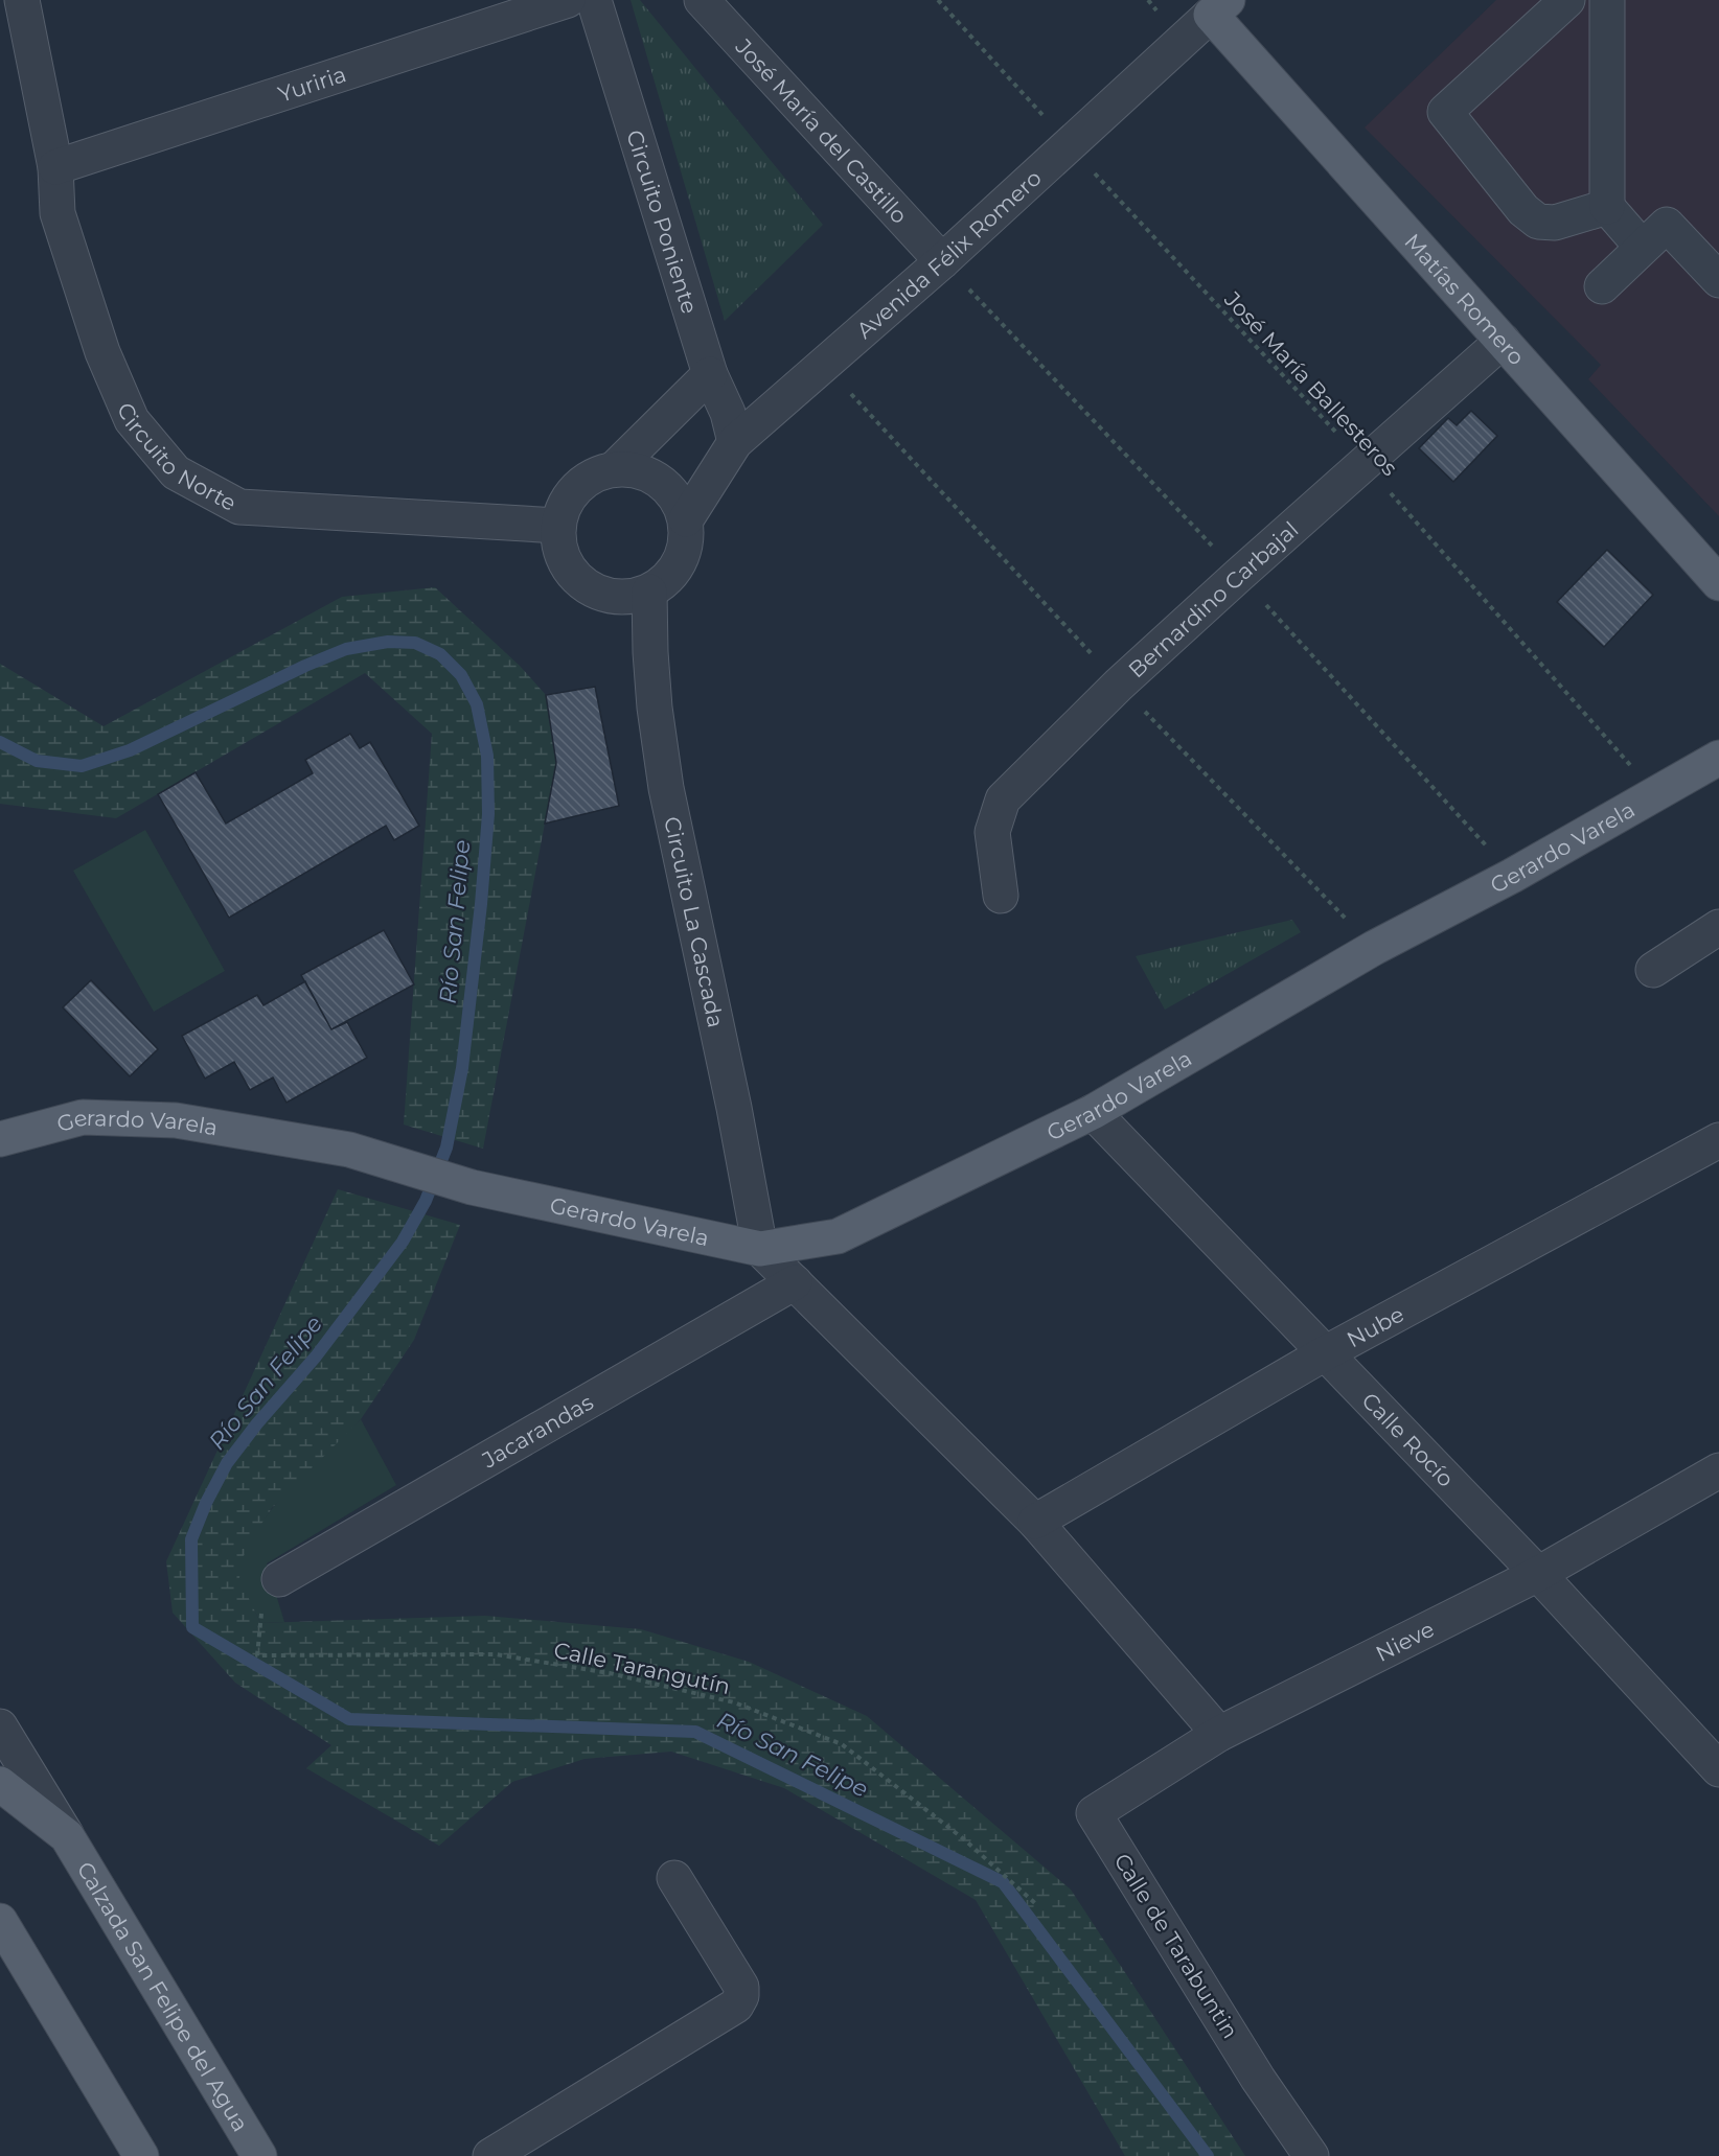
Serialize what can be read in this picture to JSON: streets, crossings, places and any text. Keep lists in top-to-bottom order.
{
  "streets": {
    "main road": ["Matías Romero", "Gerardo Varela", "Calzada San Felipe del Agua"],
    "street": [
      "Yuriria",
      "José María del Castillo",
      "Circuito Poniente",
      "Avenida Félix Romero",
      "Circuito Norte",
      "Bernardino Carbajal",
      "Circuito La Cascada",
      "Nube",
      "Jacarandas",
      "Calle Rocío",
      "Nieve",
      "Calle de Tarabuntin"
    ],
    "path": ["José María Ballesteros", "Calle Tarangutín"]
  },
  "crossings": [
    ["Yuriria", "Circuito Norte"],
    ["José María del Castillo", "Avenida Félix Romero"],
    ["Circuito Poniente", "Avenida Félix Romero"],
    ["Avenida Félix Romero", "Matías Romero"],
    ["Avenida Félix Romero", "José María Ballesteros"],
    ["Avenida Félix Romero", "Circuito Norte"],
    ["Avenida Félix Romero", "Circuito La Cascada"],
    ["Matías Romero", "Bernardino Carbajal"],
    ["José María Ballesteros", "Bernardino Carbajal"],
    ["José María Ballesteros", "Gerardo Varela"],
    ["Circuito Norte", "Circuito La Cascada"],
    ["Gerardo Varela", "Circuito La Cascada"],
    ["Gerardo Varela", "Calle Rocío"],
    ["Nube", "Calle Rocío"],
    ["Jacarandas", "Calle Tarangutín"],
    ["Calle Rocío", "Nieve"],
    ["Nieve", "Calle de Tarabuntin"]
  ],
  "water": ["Río San Felipe"]
}
